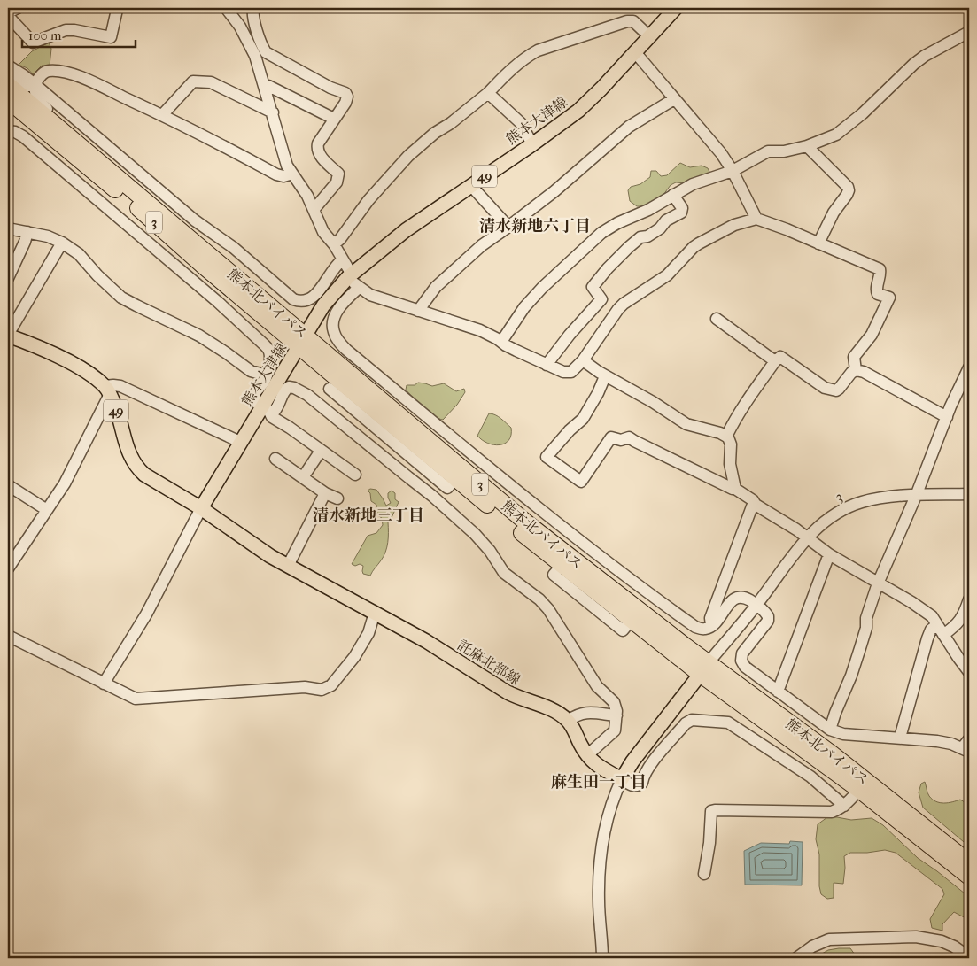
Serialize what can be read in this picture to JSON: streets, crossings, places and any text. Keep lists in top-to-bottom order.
{
  "streets": {
    "highway": ["3", "熊本北バイパス"],
    "main road": ["熊本大津線", "49", "託麻北部線"]
  },
  "crossings": [
    ["熊本大津線", "49"],
    ["熊本大津線", "熊本北バイパス"],
    ["熊本大津線", "託麻北部線"],
    ["49", "託麻北部線"],
    ["3", "熊本北バイパス"]
  ],
  "districts": ["清水新地六丁目", "清水新地三丁目", "麻生田一丁目"],
  "scale_bar": "100 m"
}
